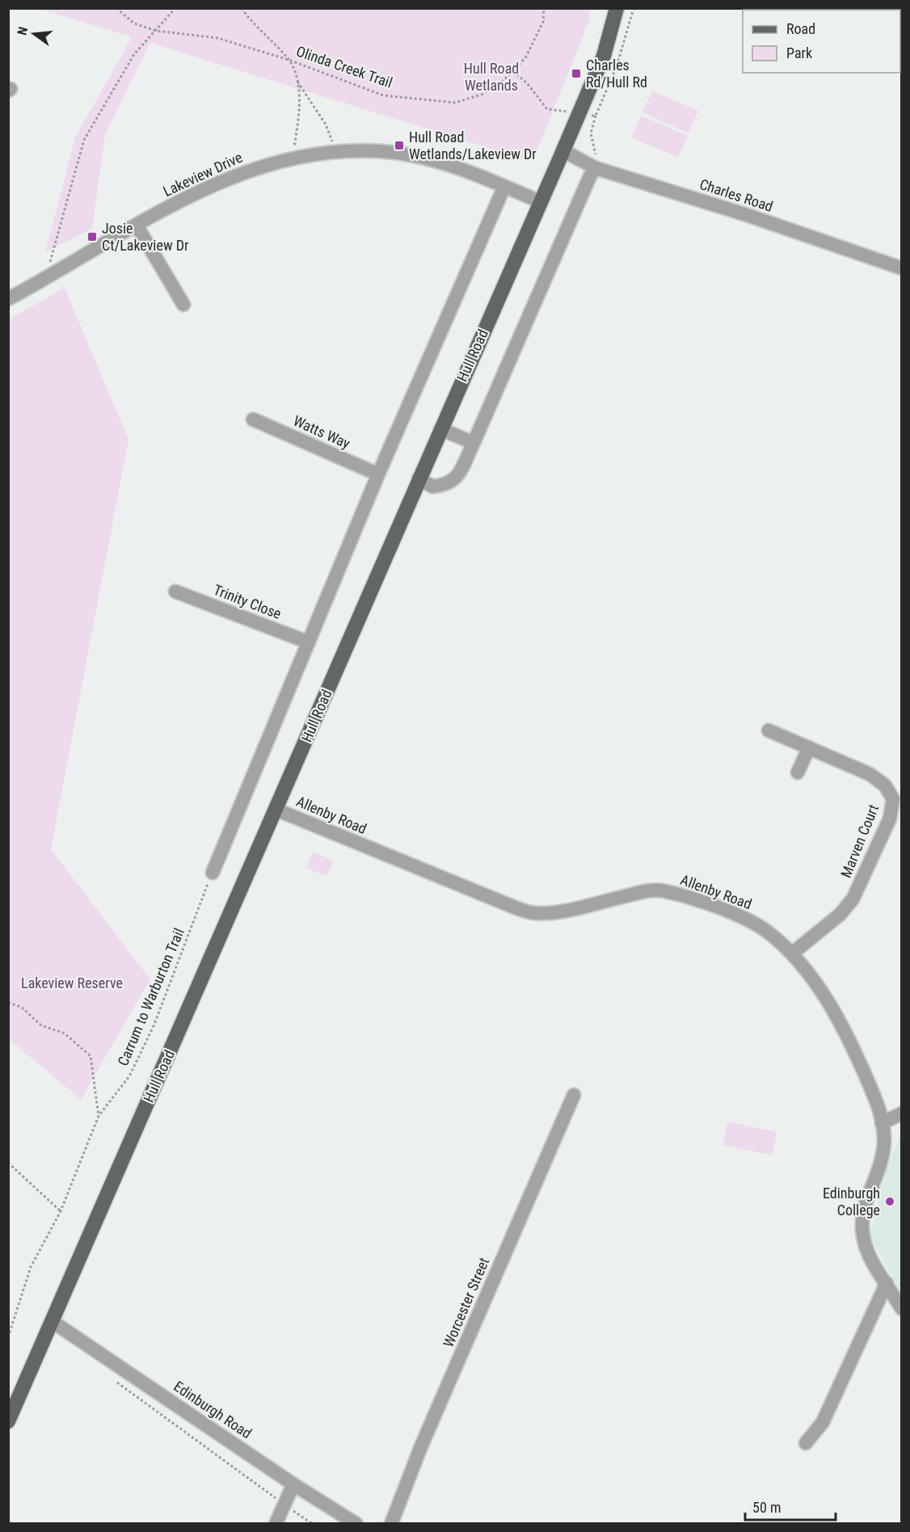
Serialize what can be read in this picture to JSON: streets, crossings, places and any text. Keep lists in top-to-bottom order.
{
  "streets": {
    "main road": ["Hull Road"],
    "street": [
      "Lakeview Drive",
      "Charles Road",
      "Watts Way",
      "Trinity Close",
      "Allenby Road",
      "Marven Court",
      "Worcester Street",
      "Edinburgh Road"
    ],
    "path": ["Olinda Creek Trail", "Carrum to Warburton Trail"]
  },
  "crossings": [
    ["Lakeview Drive", "Hull Road"],
    ["Charles Road", "Hull Road"],
    ["Hull Road", "Allenby Road"],
    ["Hull Road", "Edinburgh Road"],
    ["Allenby Road", "Marven Court"]
  ],
  "parks": ["Hull Road Wetlands", "Lakeview Reserve"],
  "places": {
    "transit": ["Charles Rd/Hull Rd", "Hull Road Wetlands/Lakeview Dr", "Josie Ct/Lakeview Dr"],
    "other": ["Edinburgh College"]
  },
  "legend": ["Road", "Park"],
  "scale_bar": "50 m",
  "north": "left"
}
